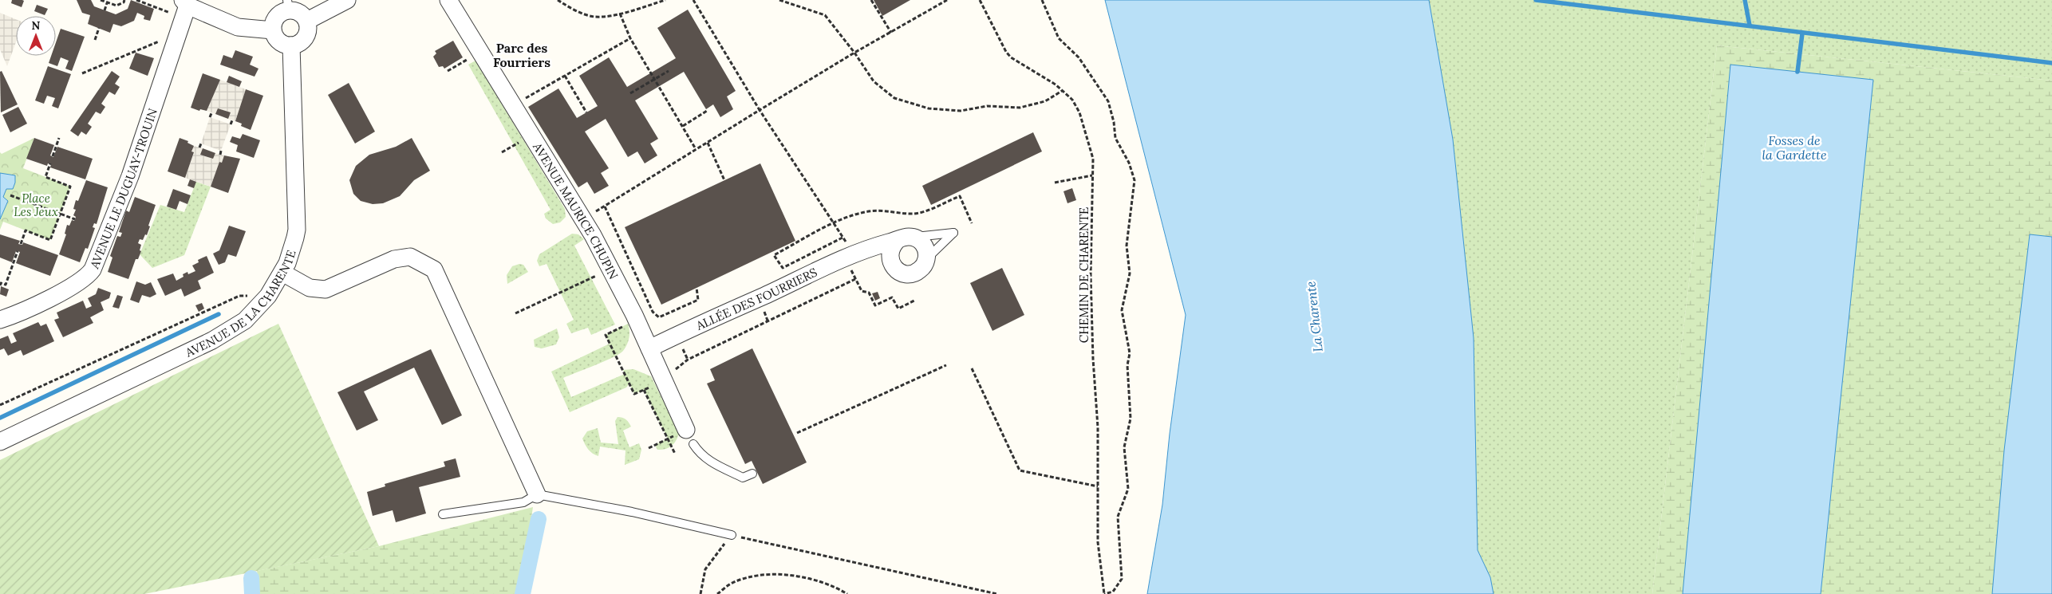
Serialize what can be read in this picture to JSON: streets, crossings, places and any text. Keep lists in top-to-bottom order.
{
  "streets": {
    "street": [
      "AVENUE LE DUGUAY-TROUIN",
      "AVENUE MAURICE CHUPIN",
      "ALLÉE DES FOURRIERS",
      "AVENUE DE LA CHARENTE"
    ],
    "path": ["CHEMIN DE CHARENTE"]
  },
  "crossings": [
    ["AVENUE MAURICE CHUPIN", "ALLÉE DES FOURRIERS"]
  ],
  "districts": ["Parc des Fourriers"],
  "water": ["Fosses de la Gardette", "La Charente"],
  "parks": ["Place Les Jeux"],
  "north": "top"
}
